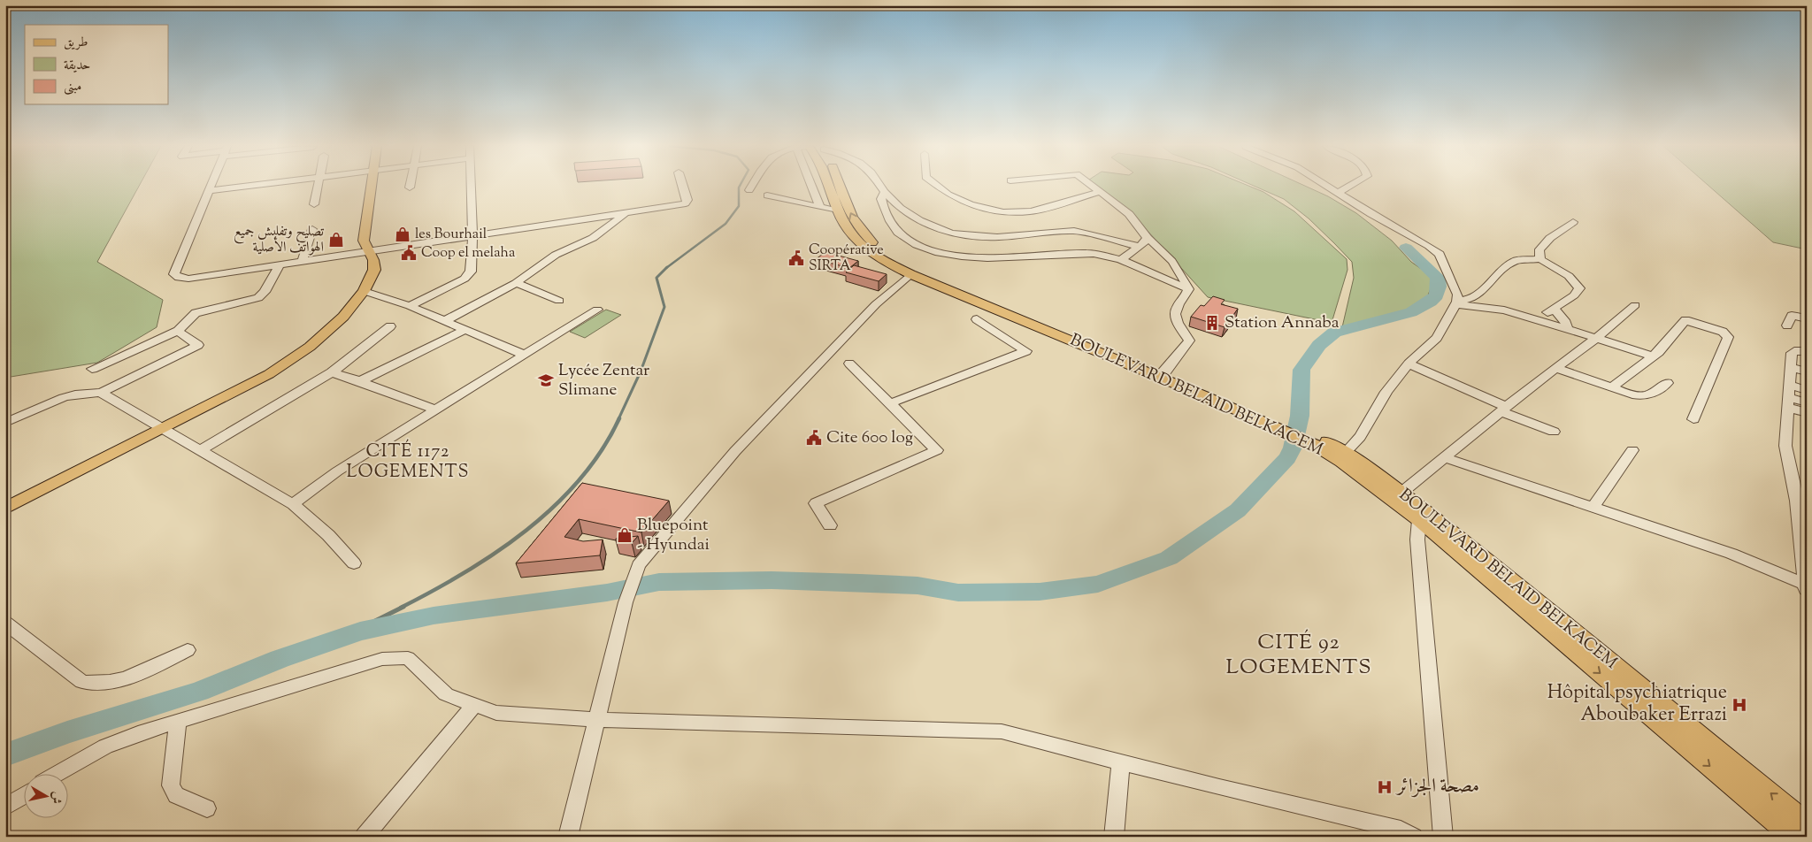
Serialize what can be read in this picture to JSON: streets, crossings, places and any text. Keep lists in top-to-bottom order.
{
  "streets": {
    "main road": ["BOULEVARD BELAID BELKACEM"]
  },
  "districts": ["CITÉ 1172 LOGEMENTS", "CITÉ 92 LOGEMENTS"],
  "places": {
    "shop": ["les Bourhail", "تصليح وتفليش جميع الهواتف الأصلية", "Bluepoint - Hyundai"],
    "public building": ["Coop el melaha", "Coopérative SIRTA", "Cite 600 log"],
    "building": ["Station Annaba"],
    "school or university": ["Lycée Zentar Slimane"],
    "hospital": ["Hôpital psychiatrique Aboubaker Errazi", "مصحة الجزائر"]
  },
  "legend": ["طريق", "حديقة", "مبنى"],
  "north": "right"
}
